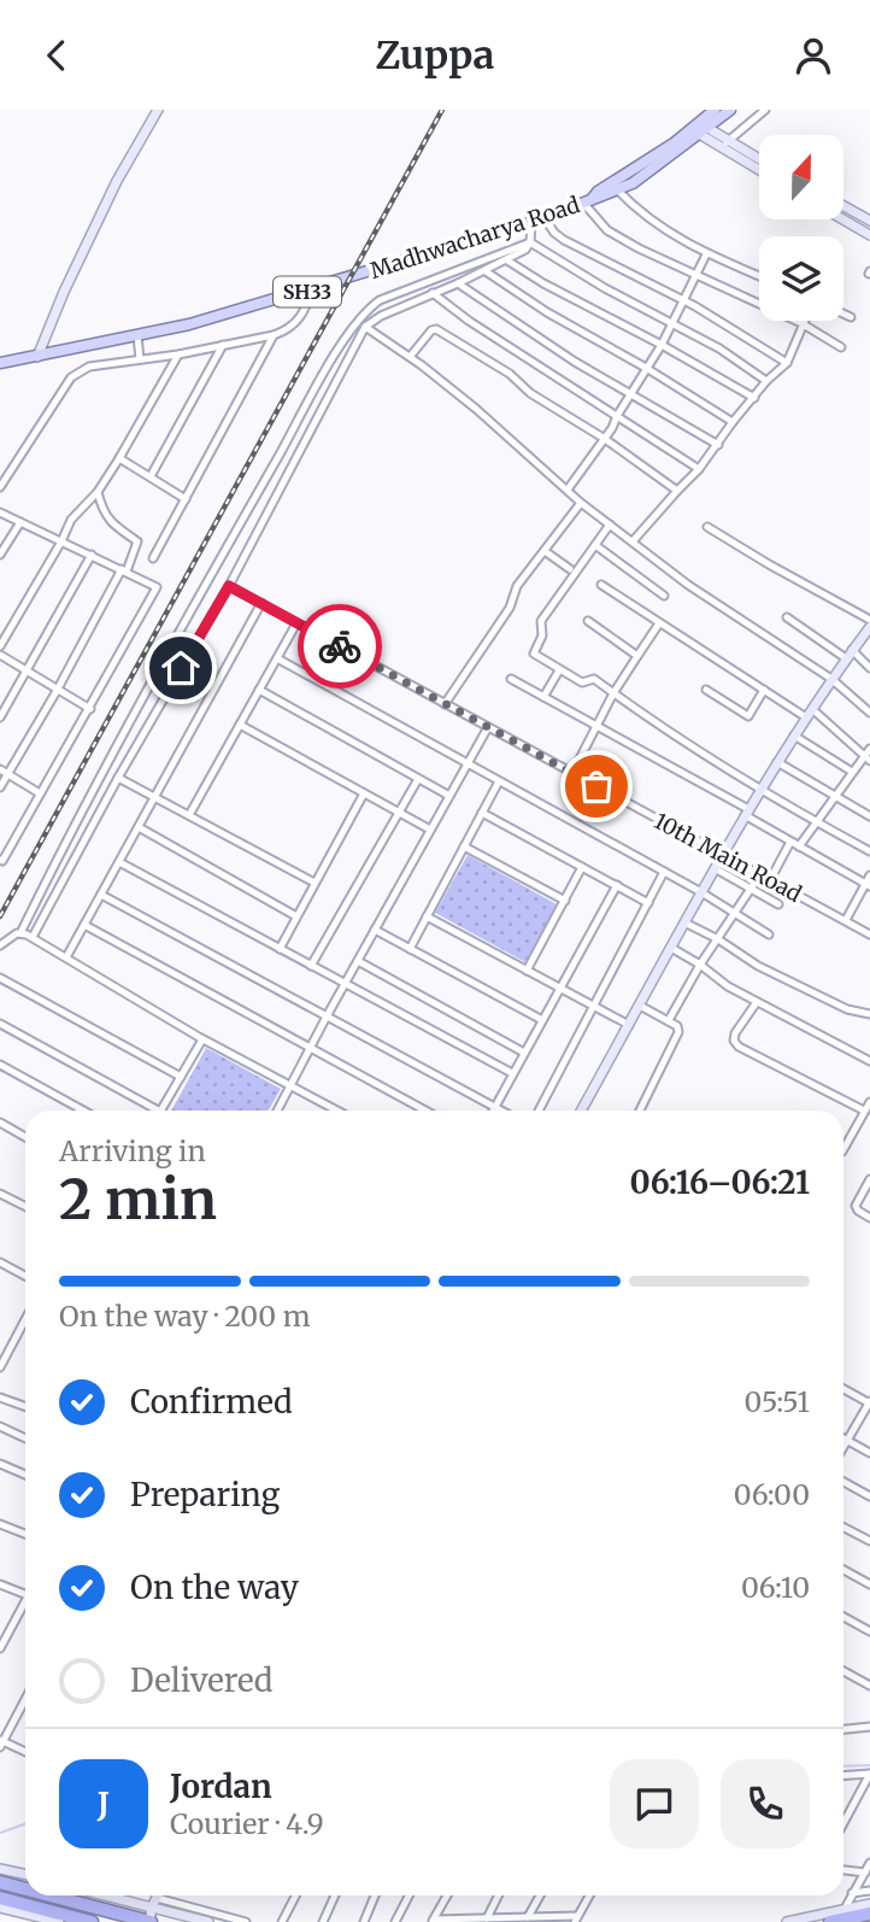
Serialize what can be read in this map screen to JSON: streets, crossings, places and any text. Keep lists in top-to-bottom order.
{
  "streets": {
    "main road": ["Madhwacharya Road", "SH33"],
    "street": ["10th Main Road"]
  },
  "north": "top",
  "page": {
    "header": "Zuppa",
    "heading": ["2 min", "Arriving in", "06:16–06:21"],
    "panel": ["Jordan", "Courier · 4.9"],
    "bar": "On the way · 200 m",
    "list": [
      ["Confirmed", "05:51"],
      ["Preparing", "06:00"],
      ["On the way", "06:10"],
      "Delivered"
    ],
    "round": "J"
  }
}
